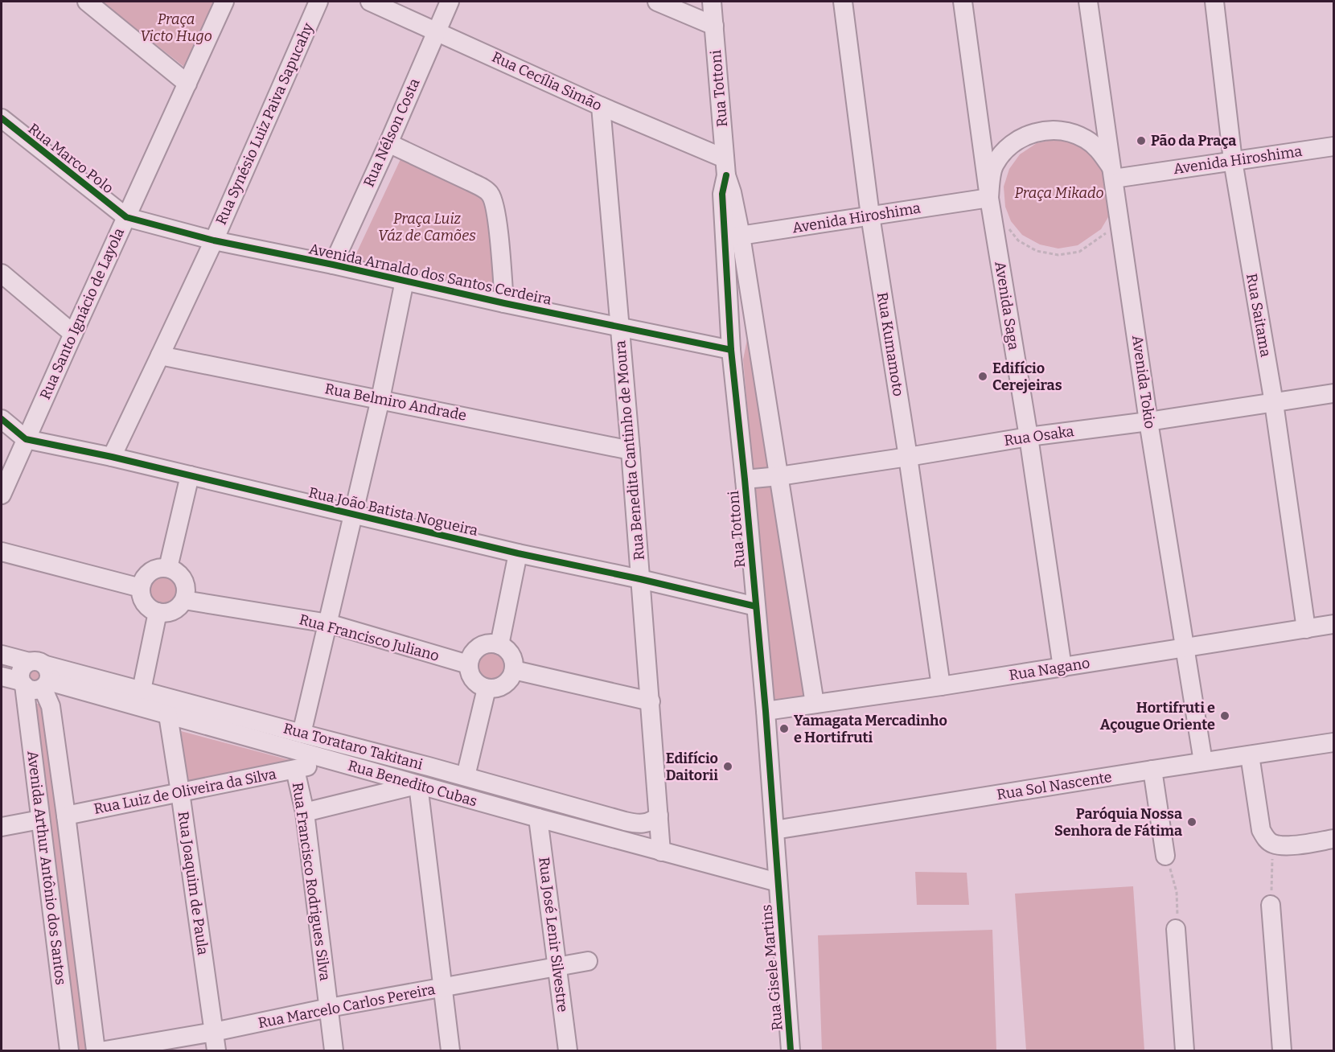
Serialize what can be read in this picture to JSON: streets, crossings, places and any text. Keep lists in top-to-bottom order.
{
  "streets": {
    "street": [
      "Rua Cecília Simão",
      "Rua Tottoni",
      "Rua Synésio Luiz Paiva Sapucahy",
      "Rua Nélson Costa",
      "Rua Marco Polo",
      "Avenida Hiroshima",
      "Avenida Arnaldo dos Santos Cerdeira",
      "Avenida Saga",
      "Rua Santo Ignácio de Layola",
      "Rua Saitama",
      "Rua Kumamoto",
      "Avenida Tokio",
      "Rua Belmiro Andrade",
      "Rua Osaka",
      "Rua Benedita Cantinho de Moura",
      "Rua João Batista Nogueira",
      "Rua Francisco Juliano",
      "Rua Nagano",
      "Rua Torataro Takitani",
      "Rua Benedito Cubas",
      "Rua Sol Nascente",
      "Rua Luiz de Oliveira da Silva",
      "Avenida Arthur Antônio dos Santos",
      "Rua Francisco Rodrigues Silva",
      "Rua Joaquim de Paula",
      "Rua José Lenir Silvestre",
      "Rua Gisele Martins",
      "Rua Marcelo Carlos Pereira"
    ]
  },
  "crossings": [
    ["Rua Cecília Simão", "Rua Tottoni"],
    ["Rua Cecília Simão", "Rua Nélson Costa"],
    ["Rua Cecília Simão", "Rua Benedita Cantinho de Moura"],
    ["Rua Tottoni", "Avenida Hiroshima"],
    ["Rua Tottoni", "Avenida Arnaldo dos Santos Cerdeira"],
    ["Rua Tottoni", "Rua Osaka"],
    ["Rua Tottoni", "Rua João Batista Nogueira"],
    ["Rua Tottoni", "Rua Nagano"],
    ["Rua Tottoni", "Rua Benedito Cubas"],
    ["Rua Tottoni", "Rua Sol Nascente"],
    ["Rua Tottoni", "Rua Gisele Martins"],
    ["Rua Synésio Luiz Paiva Sapucahy", "Avenida Arnaldo dos Santos Cerdeira"],
    ["Rua Synésio Luiz Paiva Sapucahy", "Rua Belmiro Andrade"],
    ["Rua Synésio Luiz Paiva Sapucahy", "Rua João Batista Nogueira"],
    ["Rua Nélson Costa", "Avenida Arnaldo dos Santos Cerdeira"],
    ["Rua Marco Polo", "Avenida Arnaldo dos Santos Cerdeira"],
    ["Rua Marco Polo", "Rua Santo Ignácio de Layola"],
    ["Avenida Hiroshima", "Avenida Saga"],
    ["Avenida Hiroshima", "Rua Saitama"],
    ["Avenida Hiroshima", "Rua Kumamoto"],
    ["Avenida Hiroshima", "Avenida Tokio"],
    ["Avenida Arnaldo dos Santos Cerdeira", "Rua Santo Ignácio de Layola"],
    ["Avenida Arnaldo dos Santos Cerdeira", "Rua Benedita Cantinho de Moura"],
    ["Avenida Saga", "Rua Osaka"],
    ["Avenida Saga", "Rua Nagano"],
    ["Rua Santo Ignácio de Layola", "Rua João Batista Nogueira"],
    ["Rua Saitama", "Rua Osaka"],
    ["Rua Saitama", "Rua Nagano"],
    ["Rua Kumamoto", "Rua Osaka"],
    ["Rua Kumamoto", "Rua Nagano"],
    ["Avenida Tokio", "Rua Osaka"],
    ["Avenida Tokio", "Rua Nagano"],
    ["Avenida Tokio", "Rua Sol Nascente"],
    ["Rua Belmiro Andrade", "Rua Benedita Cantinho de Moura"],
    ["Rua Benedita Cantinho de Moura", "Rua João Batista Nogueira"],
    ["Rua Benedita Cantinho de Moura", "Rua Torataro Takitani"],
    ["Rua Benedita Cantinho de Moura", "Rua Benedito Cubas"],
    ["Rua Torataro Takitani", "Rua Benedito Cubas"],
    ["Rua Torataro Takitani", "Avenida Arthur Antônio dos Santos"],
    ["Rua Benedito Cubas", "Rua Luiz de Oliveira da Silva"],
    ["Rua Benedito Cubas", "Avenida Arthur Antônio dos Santos"],
    ["Rua Benedito Cubas", "Rua Joaquim de Paula"],
    ["Rua Benedito Cubas", "Rua José Lenir Silvestre"],
    ["Rua Benedito Cubas", "Rua Gisele Martins"],
    ["Rua Luiz de Oliveira da Silva", "Avenida Arthur Antônio dos Santos"],
    ["Rua Luiz de Oliveira da Silva", "Rua Francisco Rodrigues Silva"],
    ["Rua Luiz de Oliveira da Silva", "Rua Joaquim de Paula"],
    ["Rua Francisco Rodrigues Silva", "Rua Marcelo Carlos Pereira"],
    ["Rua Joaquim de Paula", "Rua Marcelo Carlos Pereira"],
    ["Rua José Lenir Silvestre", "Rua Marcelo Carlos Pereira"]
  ],
  "parks": ["Praça Victo Hugo", "Praça Mikado", "Praça Luiz Váz de Camões"],
  "places": [
    "Pão da Praça",
    "Edifício Cerejeiras",
    "Hortifruti e Açougue Oriente",
    "Yamagata Mercadinho e Hortifruti",
    "Edifício Daitorii",
    "Paróquia Nossa Senhora de Fátima"
  ]
}
